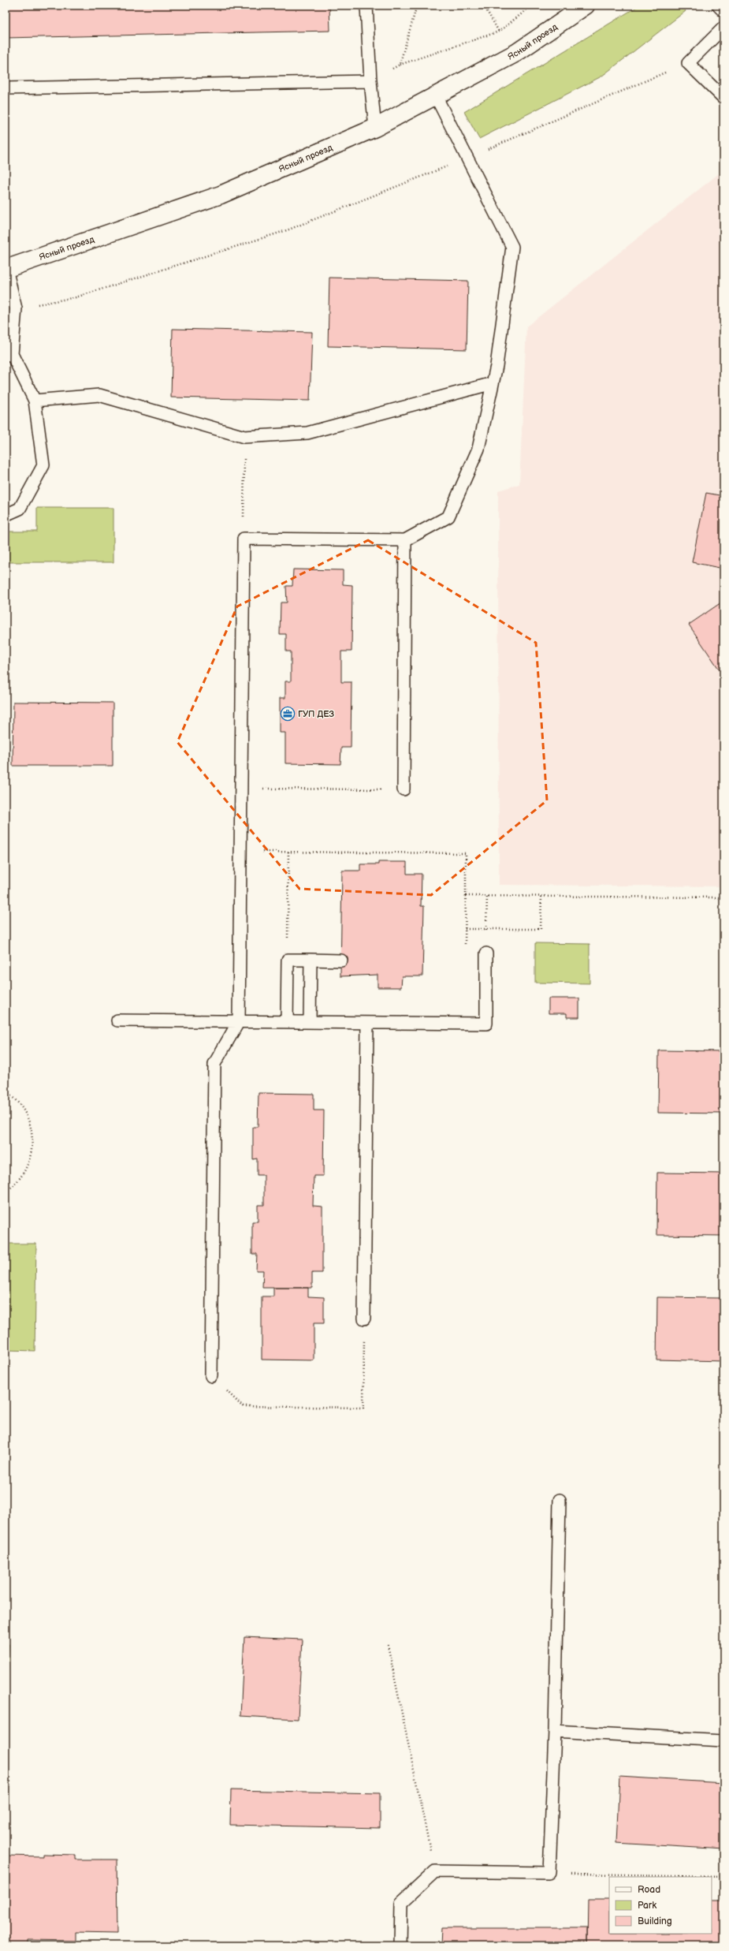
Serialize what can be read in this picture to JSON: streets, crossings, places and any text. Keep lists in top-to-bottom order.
{
  "streets": {
    "street": ["Ясный проезд"]
  },
  "places": {
    "office": ["ГУП ДЕЗ"]
  },
  "legend": ["Road", "Park", "Building"]
}
